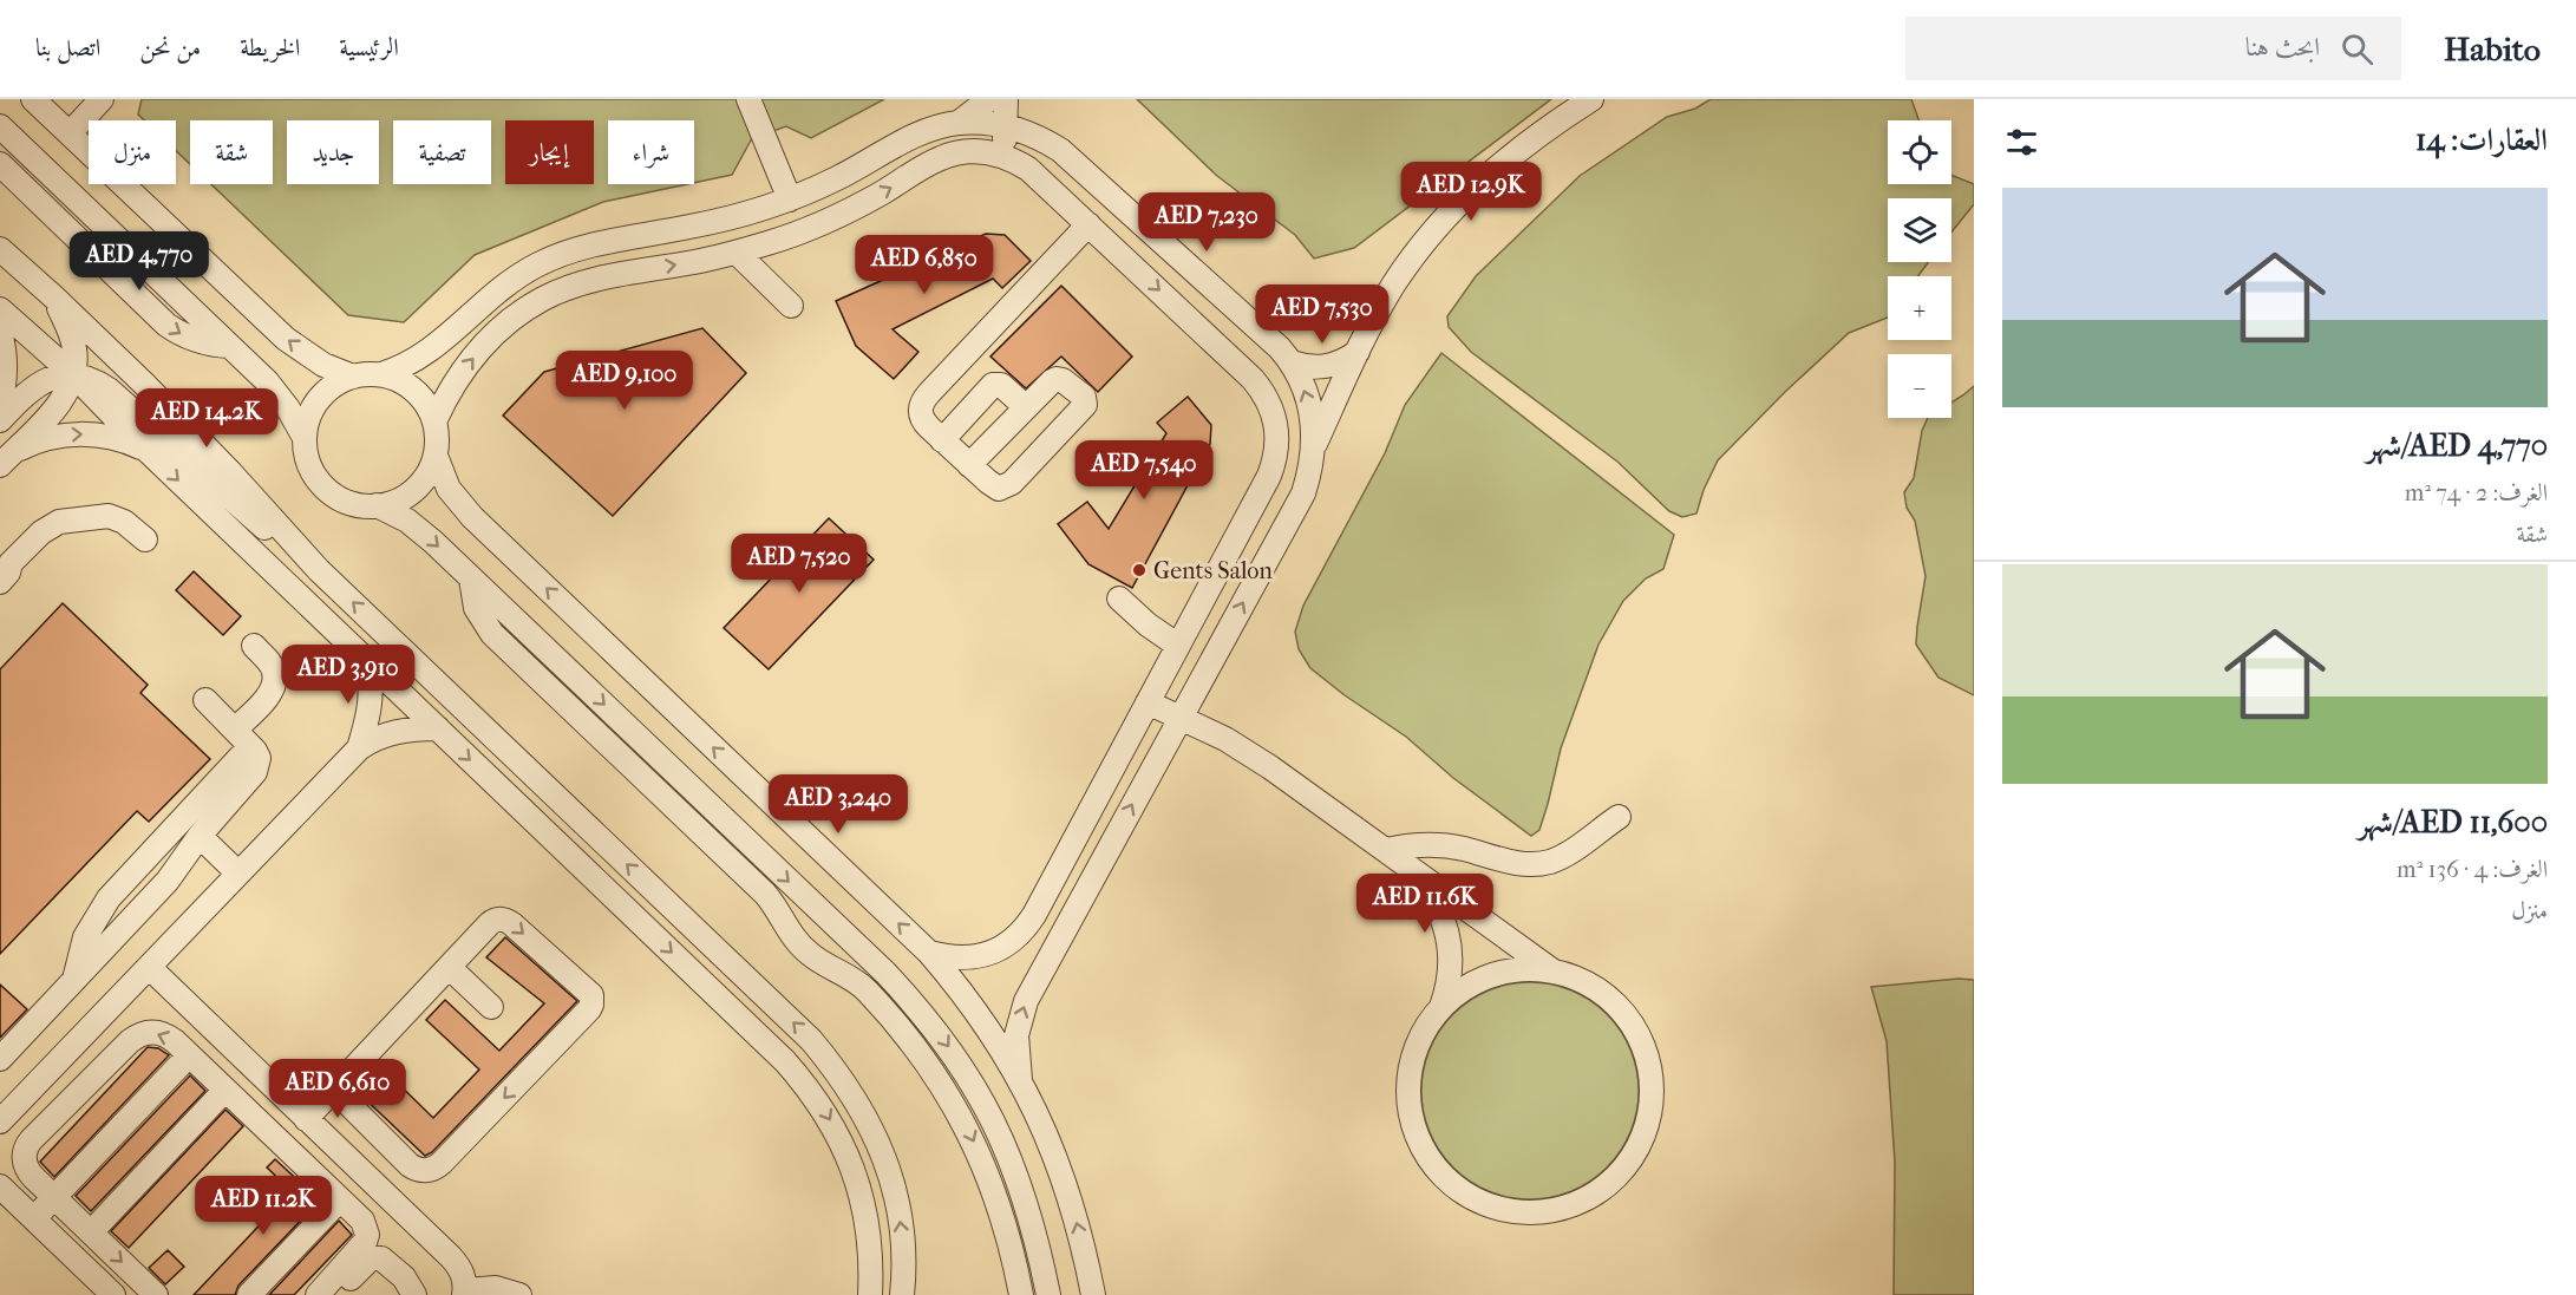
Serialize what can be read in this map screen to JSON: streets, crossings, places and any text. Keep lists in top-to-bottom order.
{
  "places": ["Gents Salon"],
  "page": {
    "header": "Habito",
    "search": "ابحث هنا",
    "nav": [
      "الرئيسية",
      "الخريطة",
      "من نحن",
      "اتصل بنا"
    ],
    "heading": "العقارات: 14",
    "map_buttons": ["+", "−"],
    "chip": [
      "شراء",
      "إيجار",
      "تصفية",
      "جديد",
      "شقة",
      "منزل"
    ],
    "price": [
      "AED 12.9K",
      "AED 7,230",
      "AED 4,770",
      "AED 6,850",
      "AED 7,530",
      "AED 9,100",
      "AED 14.2K",
      "AED 7,540",
      "AED 7,520",
      "AED 3,910",
      "AED 3,240",
      "AED 11.6K",
      "AED 6,610",
      "AED 11.2K"
    ],
    "list": [
      {
        "name": "AED 4,770/شهر",
        "note": "الغرف: 2 · 74 m² · شقة"
      },
      {
        "name": "AED 11,600/شهر",
        "note": "الغرف: 4 · 136 m² · منزل"
      }
    ]
  }
}
